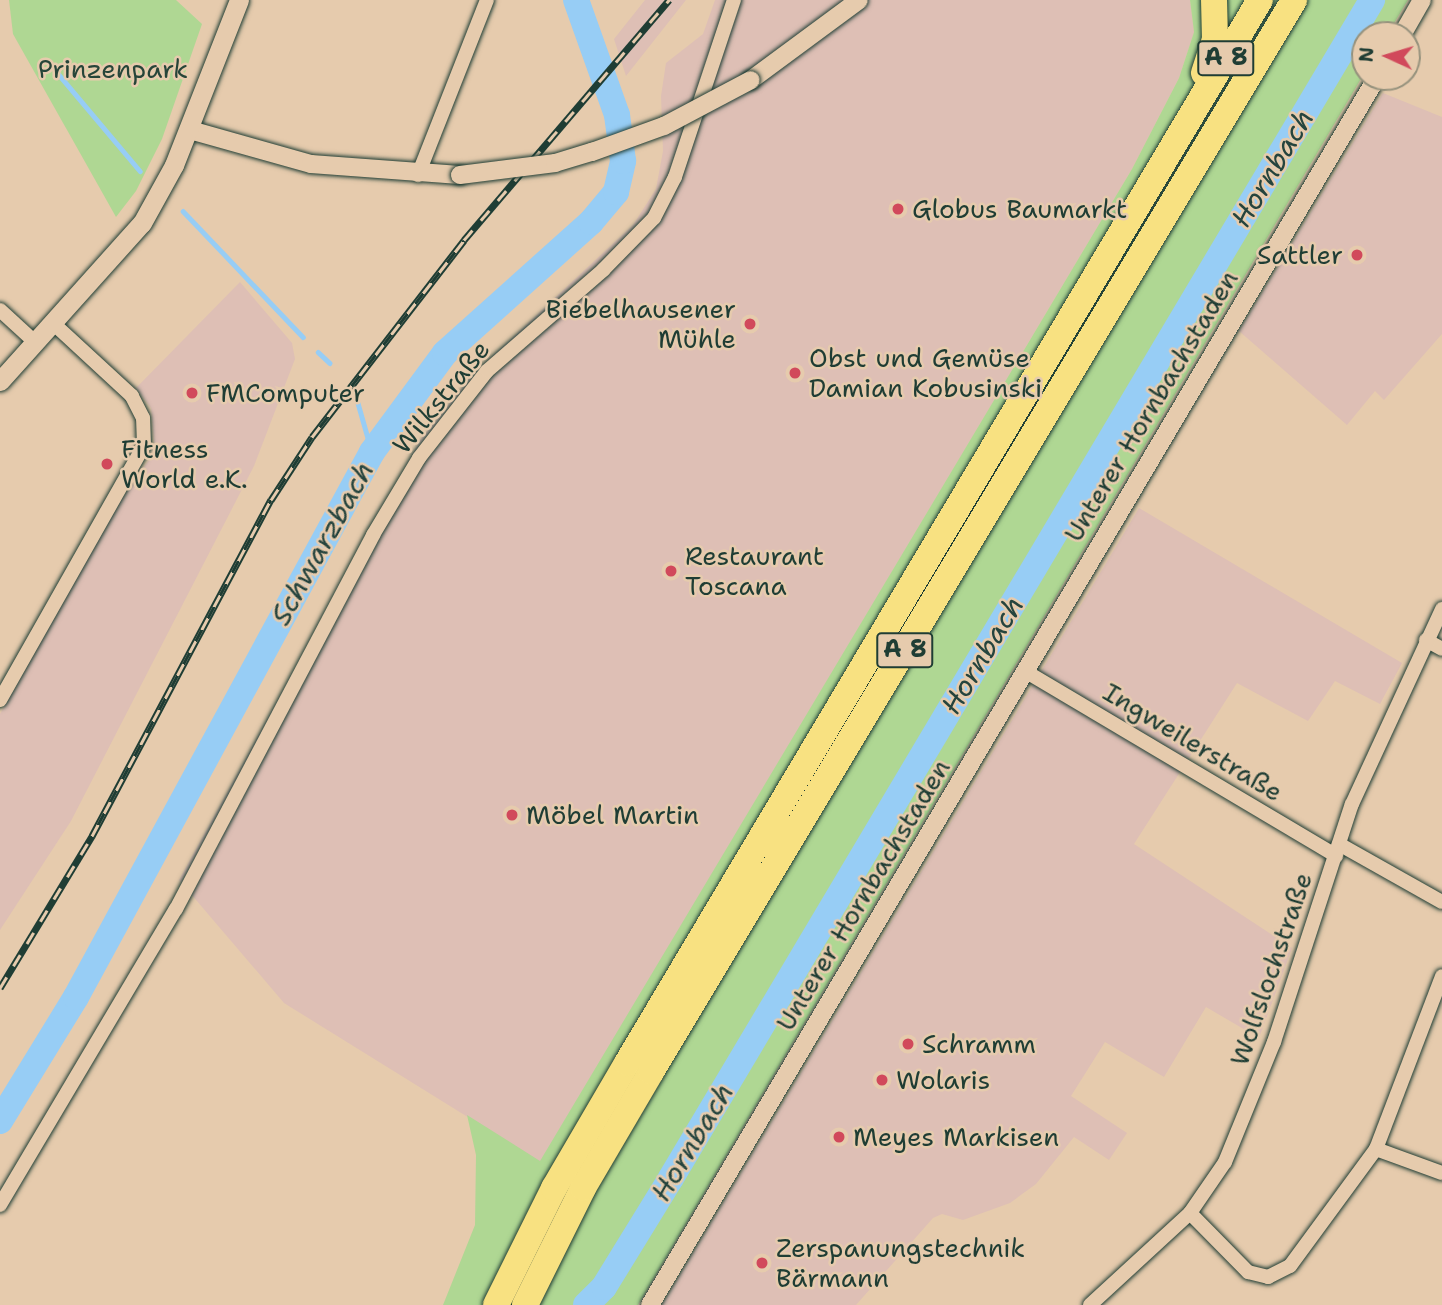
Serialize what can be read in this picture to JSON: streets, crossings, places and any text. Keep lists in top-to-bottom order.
{
  "streets": {
    "highway": ["A 8"],
    "street": [
      "Wilkstraße",
      "Unterer Hornbachstaden",
      "Ingweilerstraße",
      "Wolfslochstraße"
    ]
  },
  "crossings": [
    ["Unterer Hornbachstaden", "Ingweilerstraße"],
    ["Ingweilerstraße", "Wolfslochstraße"]
  ],
  "water": ["Hornbach", "Schwarzbach"],
  "parks": ["Prinzenpark"],
  "places": [
    "Globus Baumarkt",
    "Sattler",
    "Biebelhausener Mühle",
    "Obst und Gemüse Damian Kobusinski",
    "FMComputer",
    "Fitness World e.K.",
    "Restaurant Toscana",
    "Möbel Martin",
    "Schramm",
    "Wolaris",
    "Meyes Markisen",
    "Zerspanungstechnik Bärmann"
  ],
  "north": "left"
}
